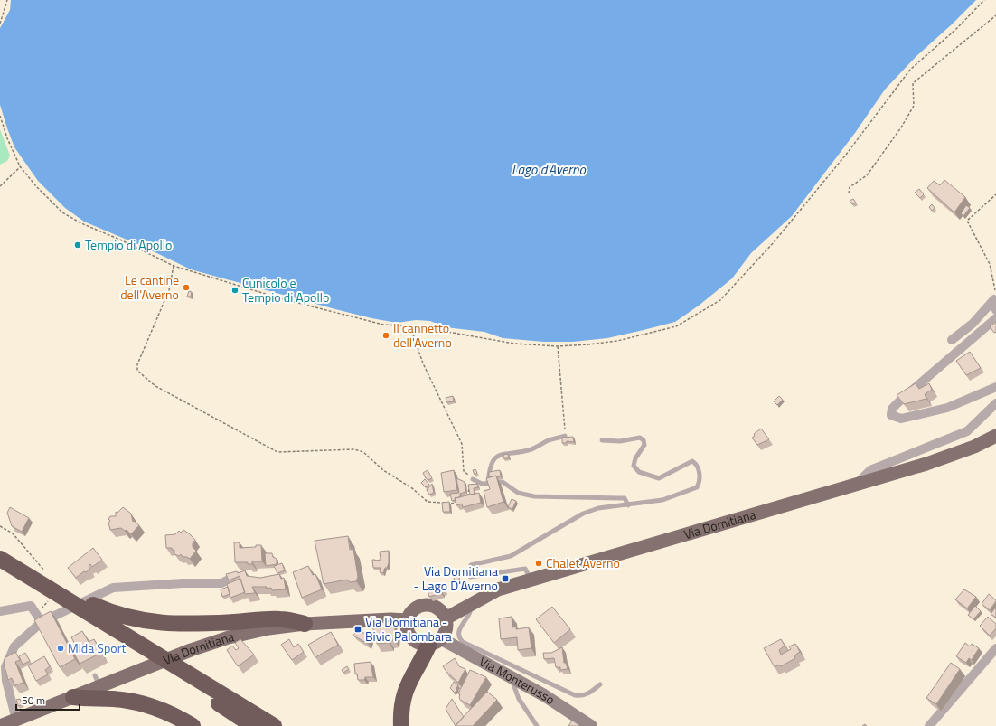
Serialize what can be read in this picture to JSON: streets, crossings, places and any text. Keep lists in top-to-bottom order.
{
  "streets": {
    "main road": ["Via Domitiana"],
    "street": ["Via Monterusso"]
  },
  "crossings": [
    ["Via Domitiana", "Via Monterusso"]
  ],
  "water": ["Lago d'Averno"],
  "places": {
    "other": [
      "Tempio di Apollo",
      "Le cantine dell'Averno",
      "Cunicolo e Tempio di Apollo",
      "Il cannetto dell'Averno",
      "Chalet Averno",
      "Mida Sport"
    ],
    "transit": ["Via Domitiana - Lago D'Averno", "Via Domitiana - Bivio Palombara"]
  },
  "scale_bar": "50 m"
}
